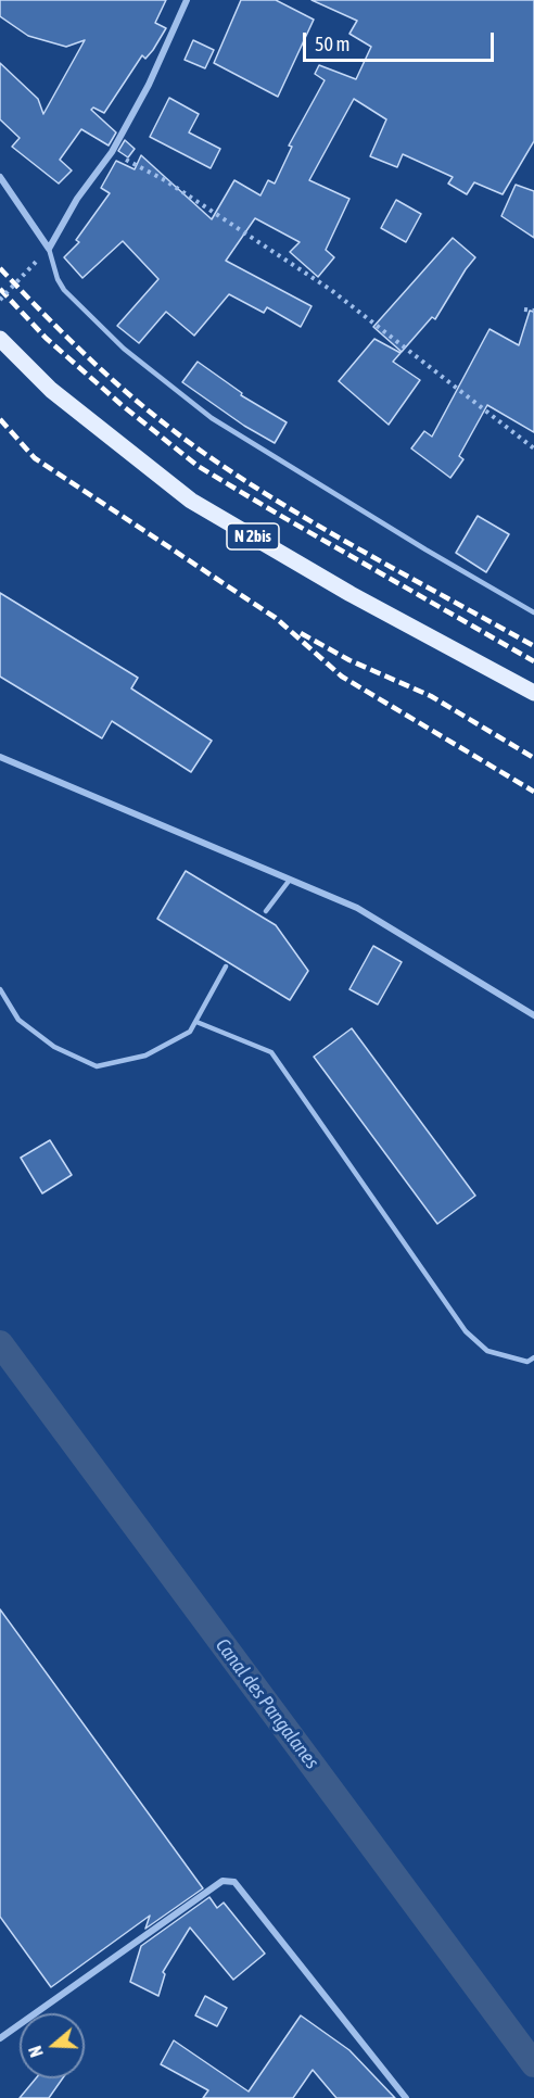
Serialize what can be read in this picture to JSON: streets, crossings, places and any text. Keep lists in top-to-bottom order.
{
  "streets": {
    "main road": ["N 2bis"]
  },
  "water": ["Canal des Pangalanes"],
  "scale_bar": "50 m",
  "north": "left"
}
